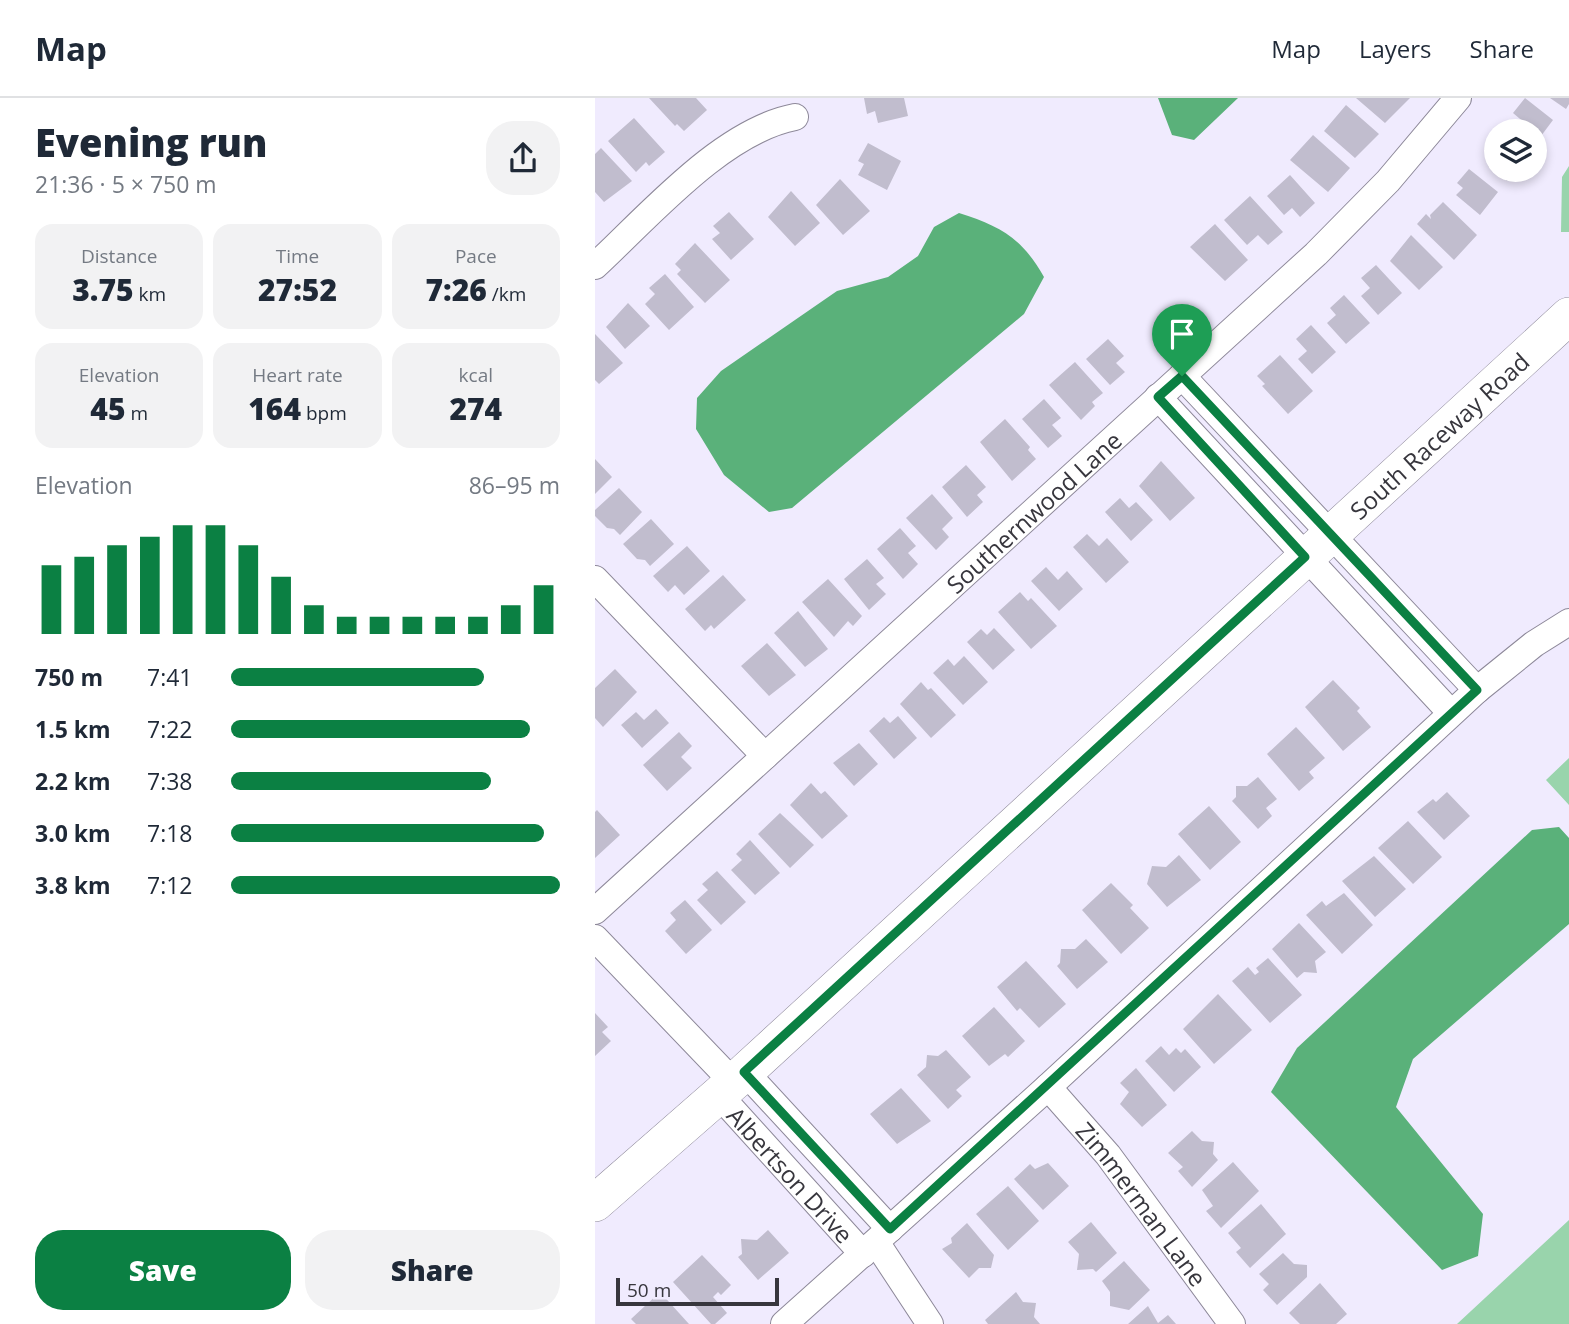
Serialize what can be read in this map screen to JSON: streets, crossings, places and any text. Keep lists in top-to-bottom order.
{
  "streets": {
    "main road": ["South Raceway Road"],
    "street": ["Southernwood Lane", "Albertson Drive", "Zimmerman Lane"]
  },
  "crossings": [
    ["South Raceway Road", "Albertson Drive"]
  ],
  "scale_bar": "50 m",
  "page": {
    "header": "Map",
    "nav": ["Map", "Layers", "Share"],
    "heading": ["Evening run", "21:36 · 5 × 750 m"],
    "stats": [
      ["Distance", "3.75 km"],
      ["Time", "27:52"],
      ["Pace", "7:26 /km"],
      ["Elevation", "45 m"],
      ["Heart rate", "164 bpm"],
      ["kcal", "274"]
    ],
    "chart": ["Elevation", "86–95 m"],
    "list": [
      {
        "name": "750 m",
        "note": "7:41"
      },
      {
        "name": "1.5 km",
        "note": "7:22"
      },
      {
        "name": "2.2 km",
        "note": "7:38"
      },
      {
        "name": "3.0 km",
        "note": "7:18"
      },
      {
        "name": "3.8 km",
        "note": "7:12"
      }
    ],
    "buttons": ["Save", "Share"],
    "scale": "50 m"
  }
}
